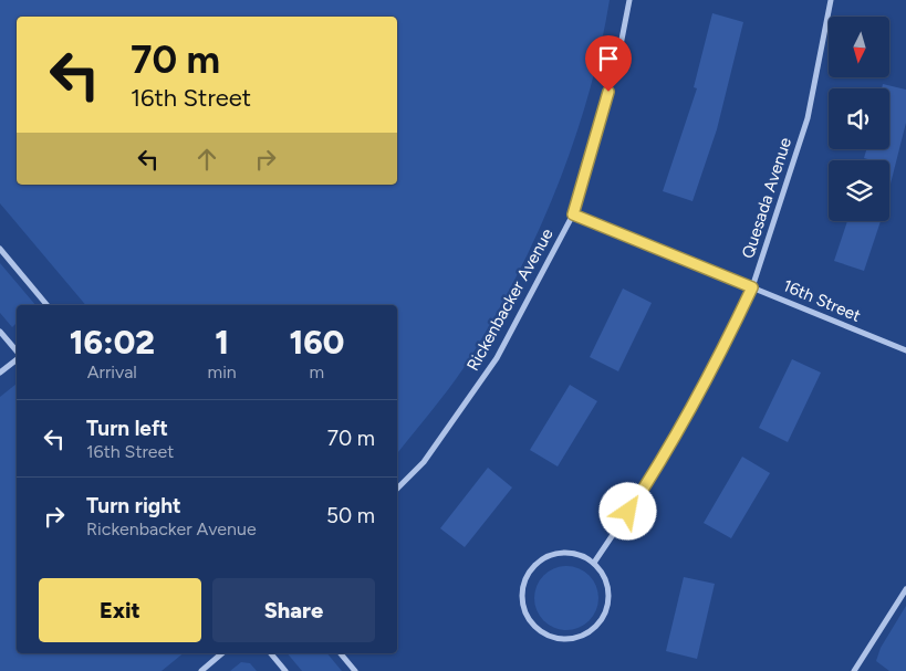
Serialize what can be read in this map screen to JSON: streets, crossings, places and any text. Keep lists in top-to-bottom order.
{
  "streets": {
    "street": ["Quesada Avenue", "Rickenbacker Avenue", "16th Street"]
  },
  "crossings": [
    ["Quesada Avenue", "16th Street"],
    ["Rickenbacker Avenue", "16th Street"]
  ],
  "north": "bottom",
  "page": {
    "turn": ["70 m", "16th Street"],
    "eta": [
      "16:02",
      "Arrival",
      "1",
      "min",
      "160",
      "m"
    ],
    "list": [
      {
        "name": "Turn left",
        "note": "16th Street",
        "value": "70 m"
      },
      {
        "name": "Turn right",
        "note": "Rickenbacker Avenue",
        "value": "50 m"
      }
    ],
    "buttons": ["Exit", "Share"]
  }
}
